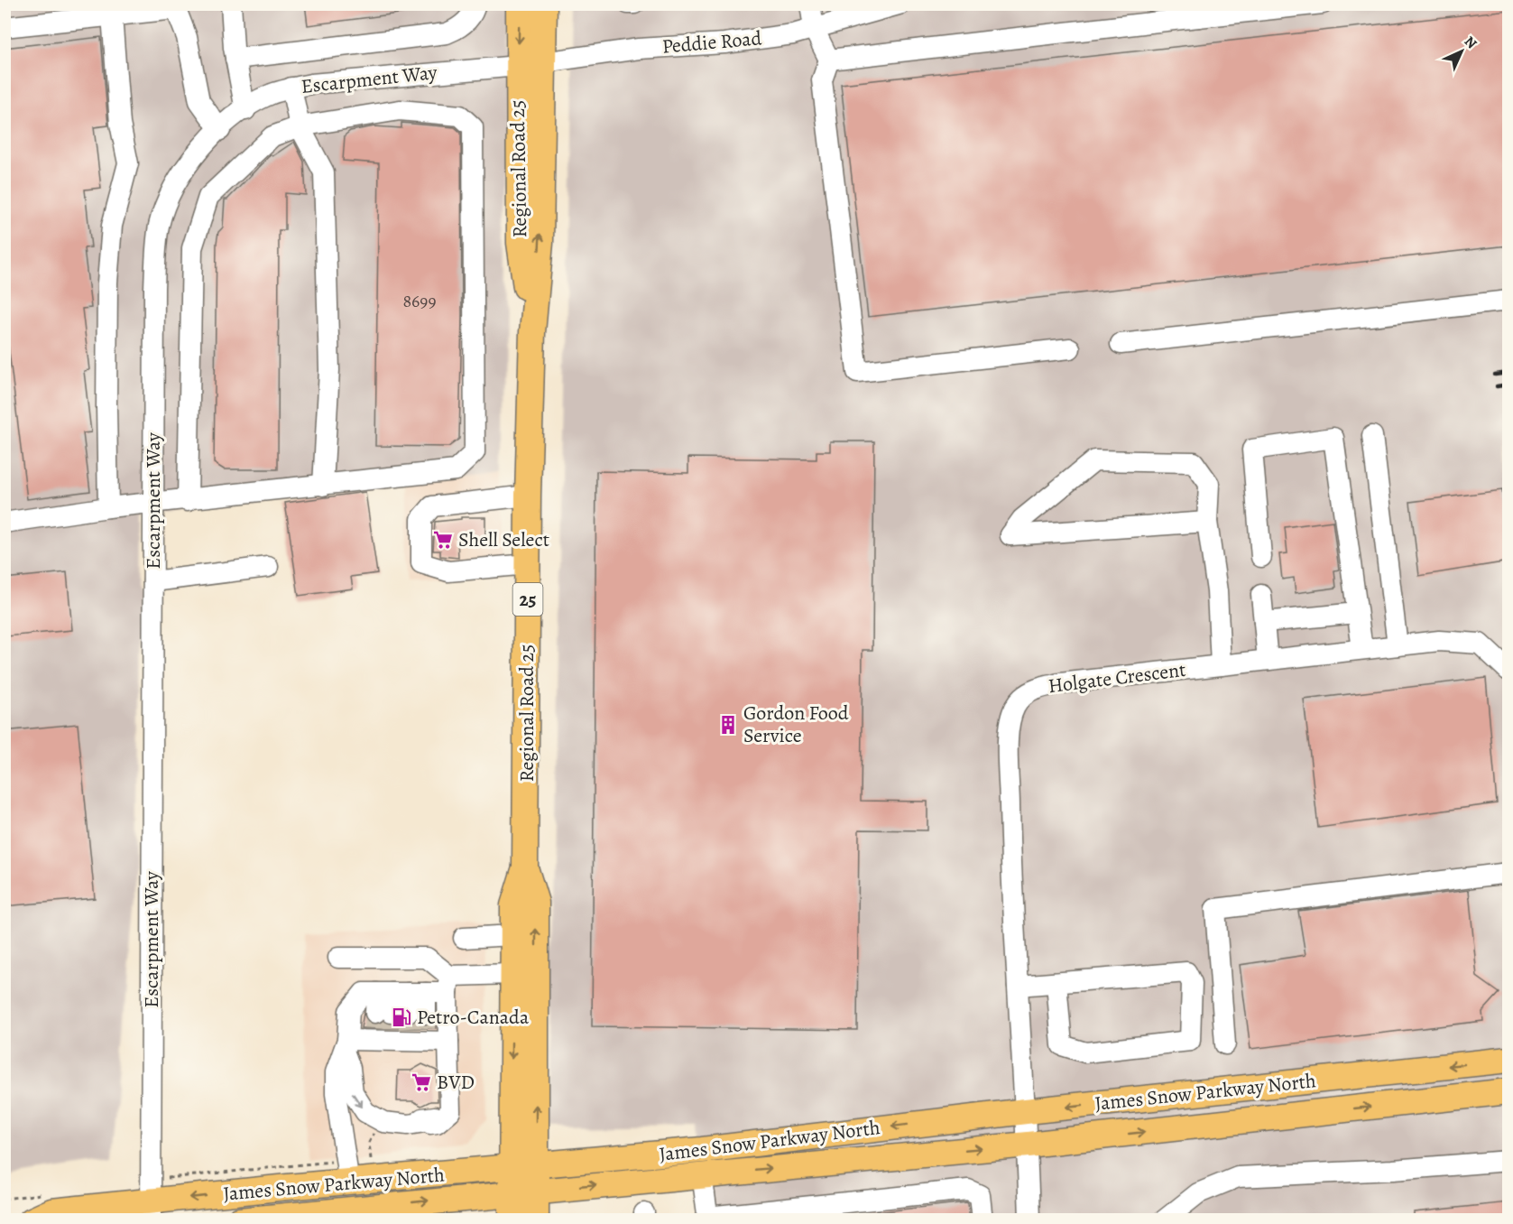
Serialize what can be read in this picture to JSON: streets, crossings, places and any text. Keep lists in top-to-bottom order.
{
  "streets": {
    "main road": ["Regional Road 25", "25", "James Snow Parkway North"],
    "street": ["Peddie Road", "Escarpment Way", "Holgate Crescent"]
  },
  "crossings": [
    ["Peddie Road", "Escarpment Way"],
    ["Peddie Road", "Regional Road 25"],
    ["Escarpment Way", "Regional Road 25"],
    ["Escarpment Way", "James Snow Parkway North"],
    ["Regional Road 25", "James Snow Parkway North"],
    ["Holgate Crescent", "James Snow Parkway North"]
  ],
  "places": {
    "supermarket": ["Shell Select", "BVD"],
    "building": ["Gordon Food Service"],
    "fuel station": ["Petro-Canada"]
  },
  "house_numbers": ["8699"],
  "north": "top right"
}
